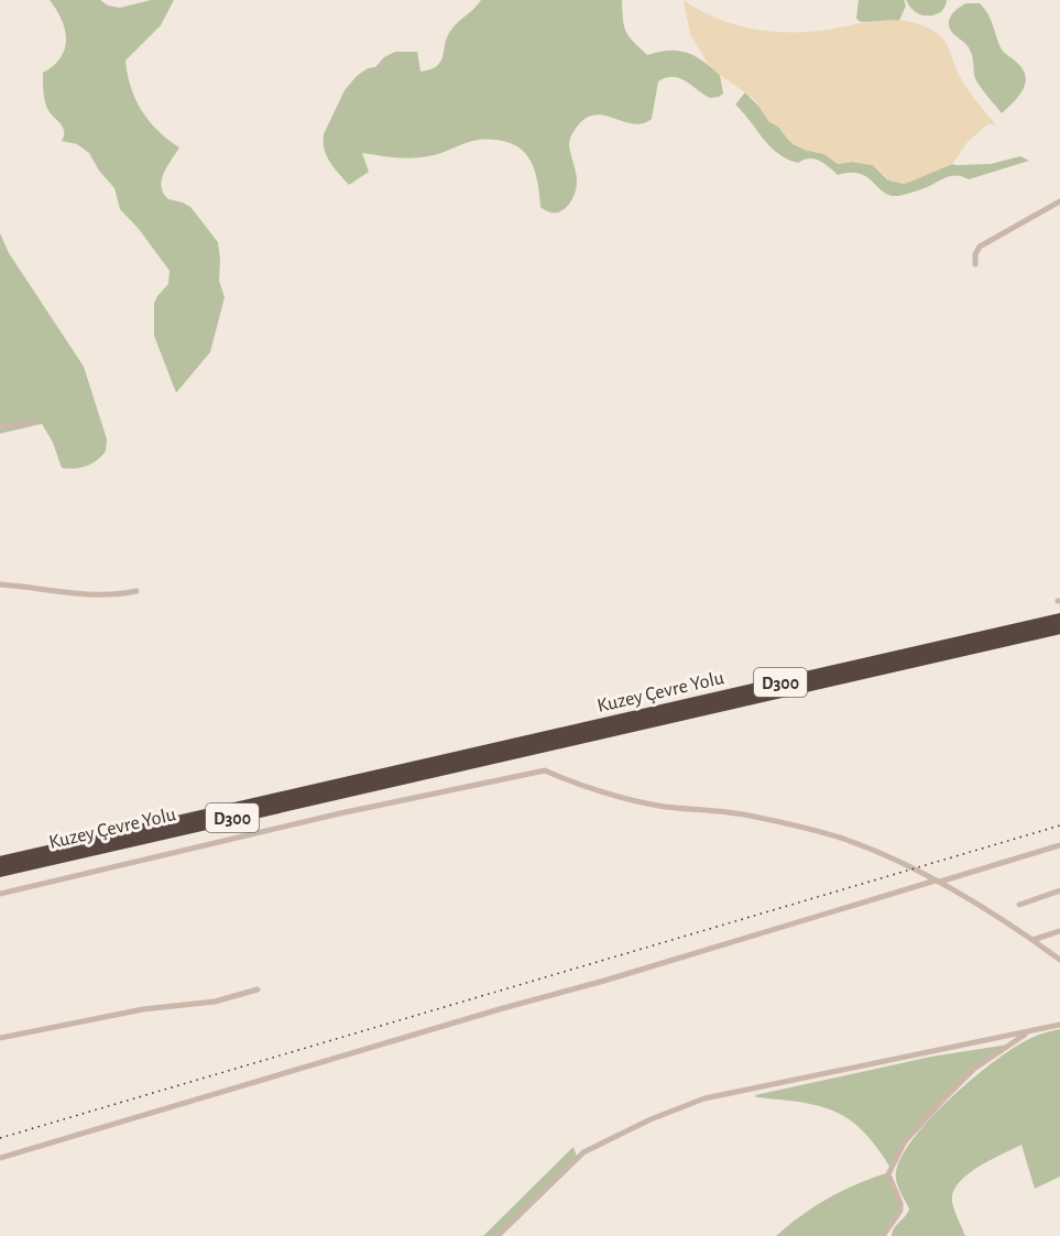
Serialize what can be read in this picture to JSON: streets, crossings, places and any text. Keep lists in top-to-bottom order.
{
  "streets": {
    "highway": ["D300", "Kuzey Çevre Yolu"]
  },
  "crossings": [
    ["D300", "Kuzey Çevre Yolu"]
  ]
}
